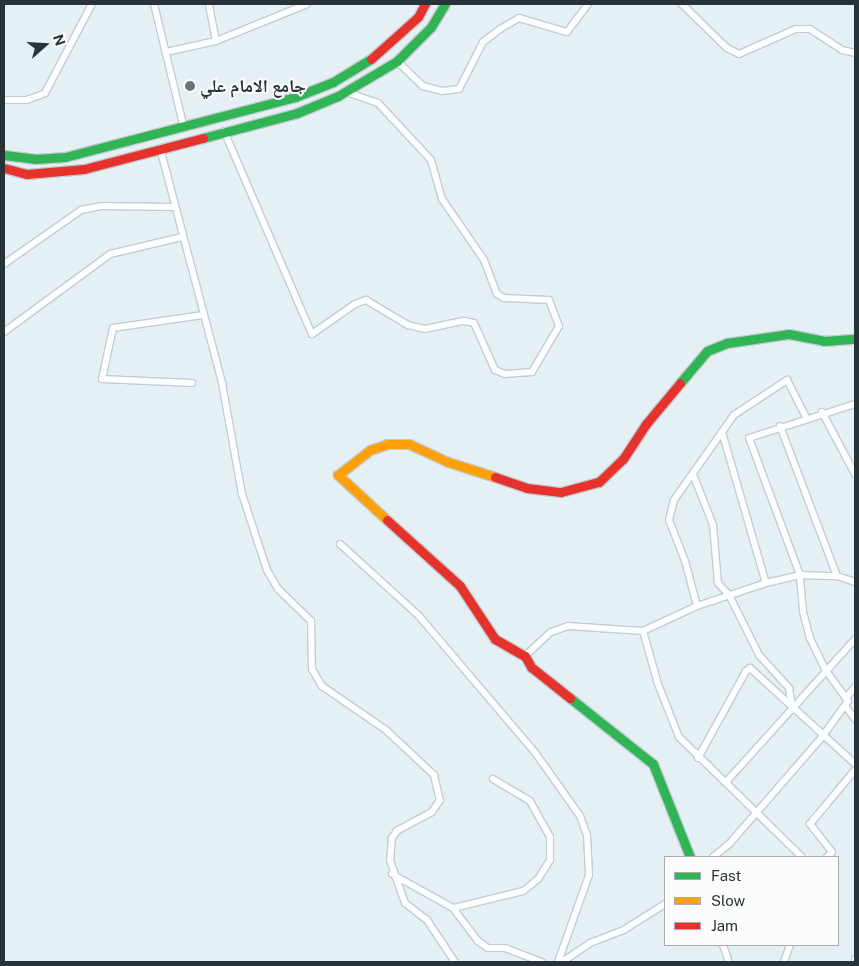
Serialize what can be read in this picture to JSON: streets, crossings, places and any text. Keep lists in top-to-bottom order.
{
  "places": ["جامع الامام علي"],
  "legend": ["Fast", "Slow", "Jam"],
  "north": "right"
}
